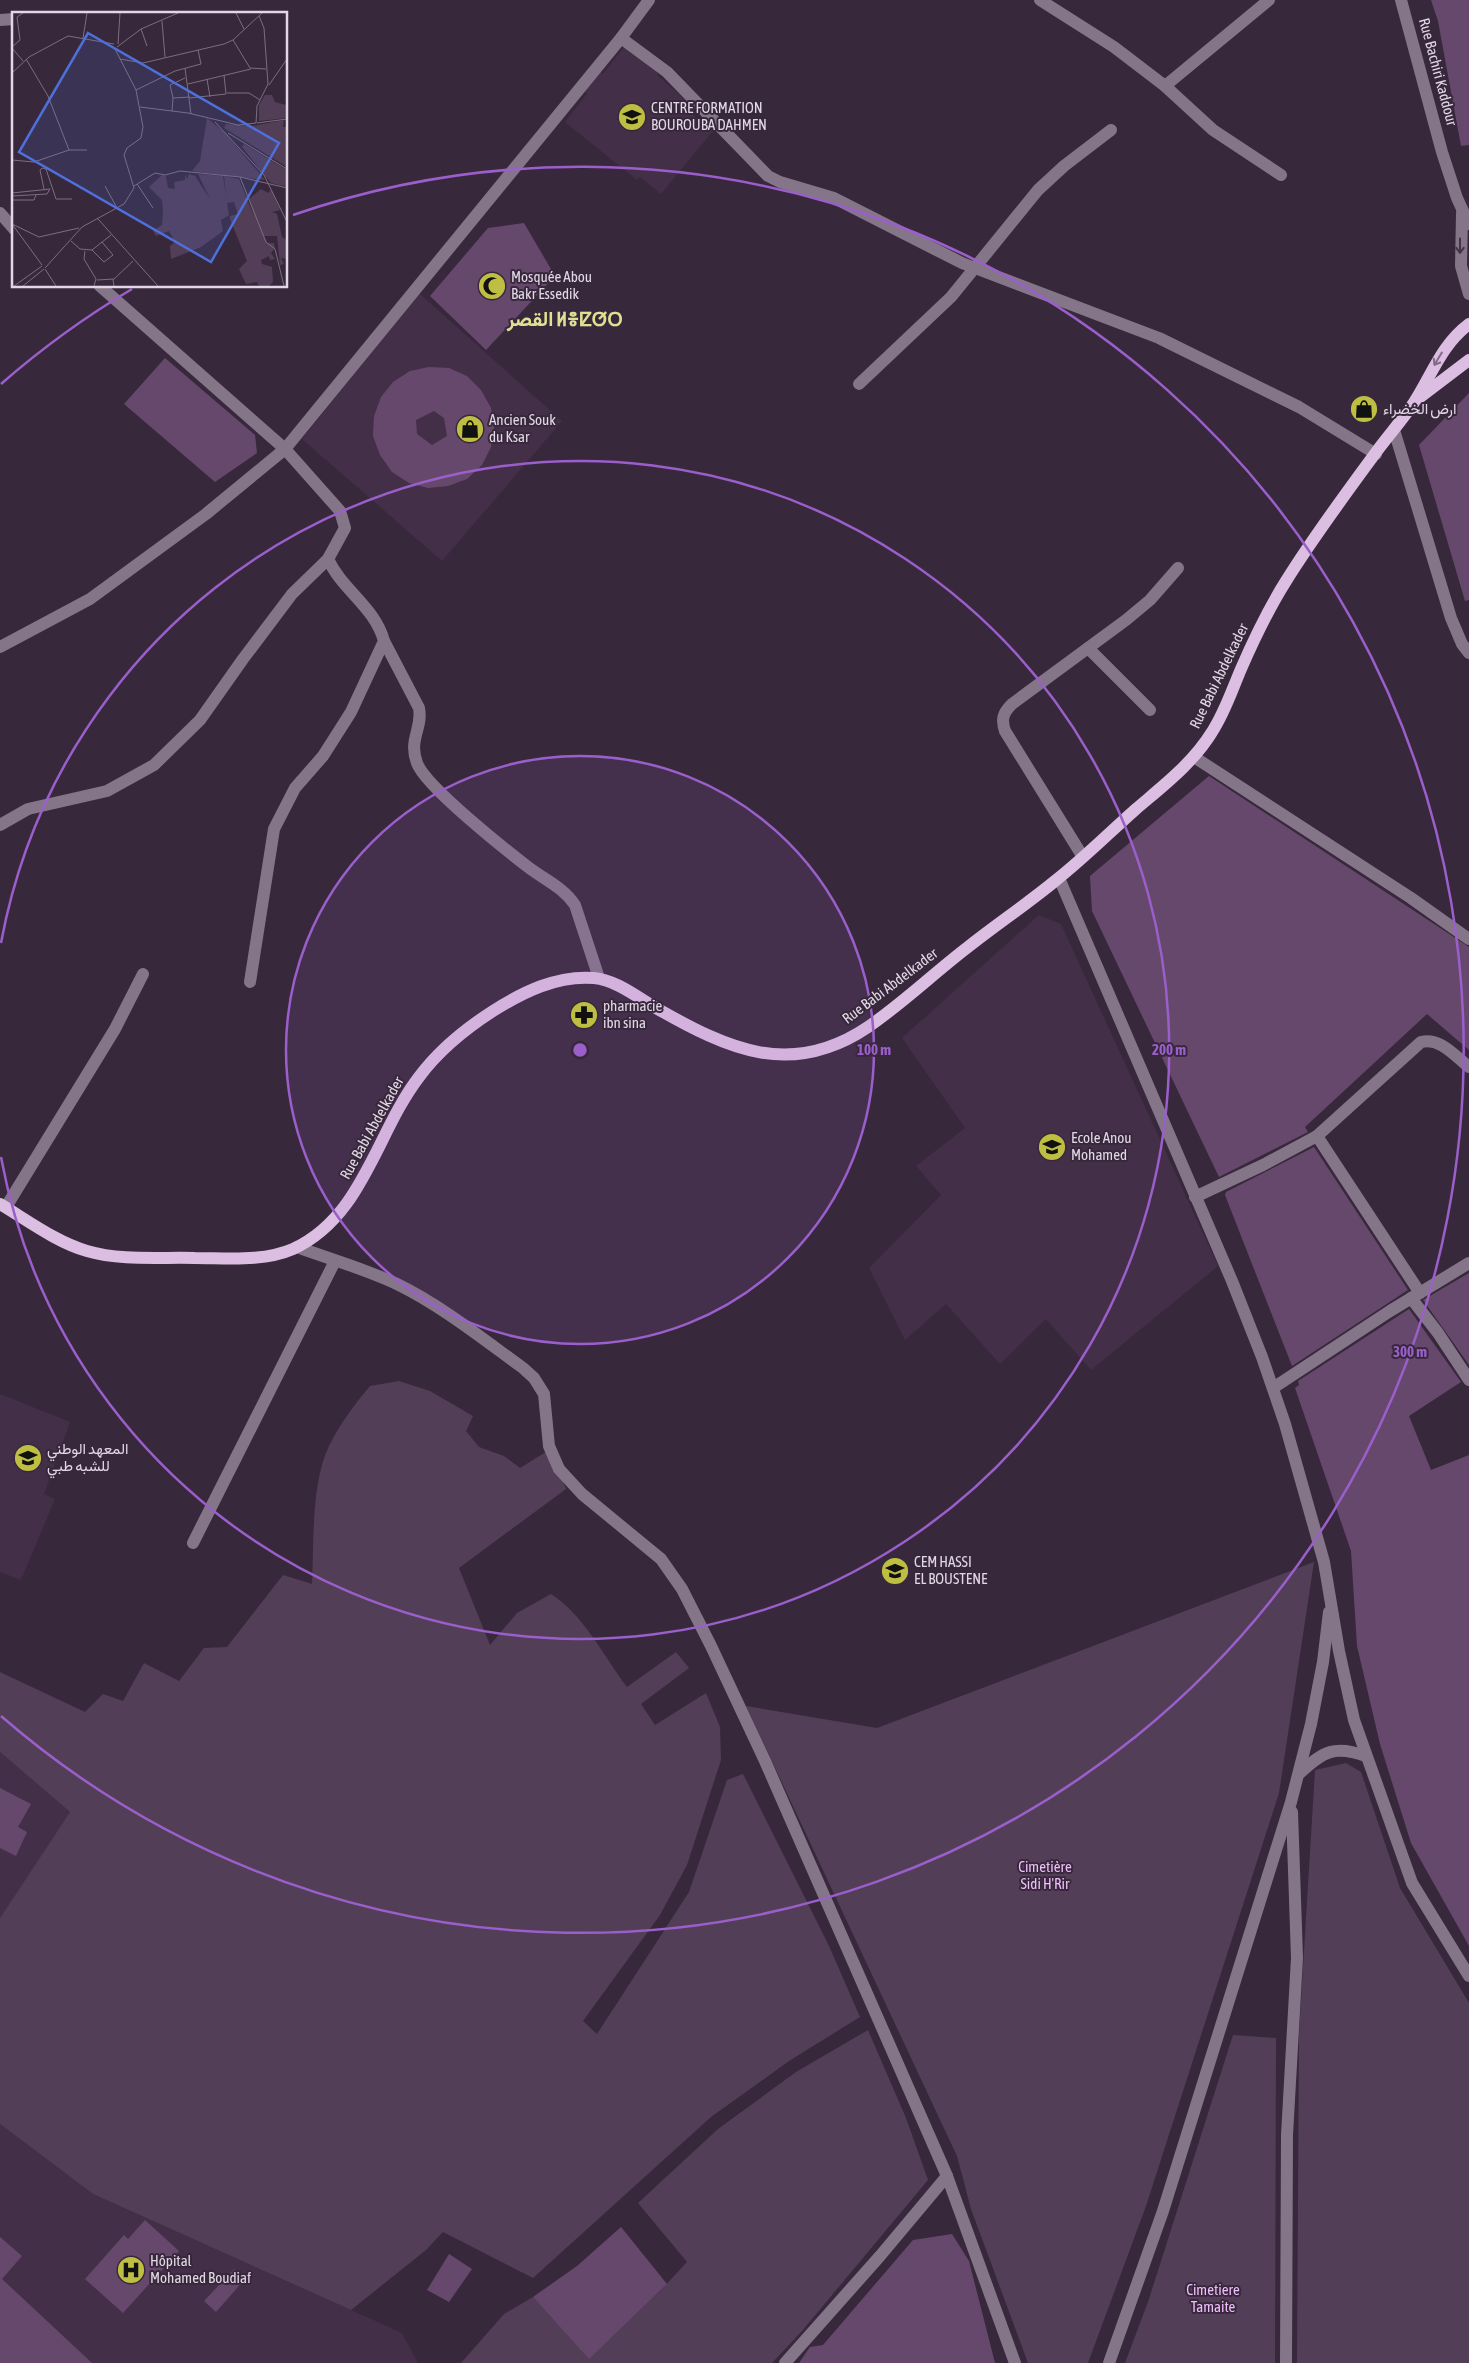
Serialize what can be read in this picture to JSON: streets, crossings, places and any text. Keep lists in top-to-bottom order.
{
  "streets": {
    "main road": ["Rue Babi Abdelkader"],
    "street": ["Rue Bachiri Kaddour"]
  },
  "districts": ["القصر ⵍⴻⵇⵚⵔ"],
  "parks": ["Cimetière Sidi H'Rir", "Cimetiere Tamaite"],
  "places": {
    "school or university": [
      "CENTRE FORMATION BOUROUBA DAHMEN",
      "Ecole Anou Mohamed",
      "المعهد الوطني للشبه طبي",
      "CEM HASSI EL BOUSTENE"
    ],
    "mosque": ["Mosquée Abou Bakr Essedik"],
    "shop": ["ارض الخضراء", "Ancien Souk du Ksar"],
    "pharmacy": ["pharmacie ibn sina"],
    "hospital": ["Hôpital Mohamed Boudiaf"]
  },
  "rings": ["100 m", "200 m", "300 m"]
}
